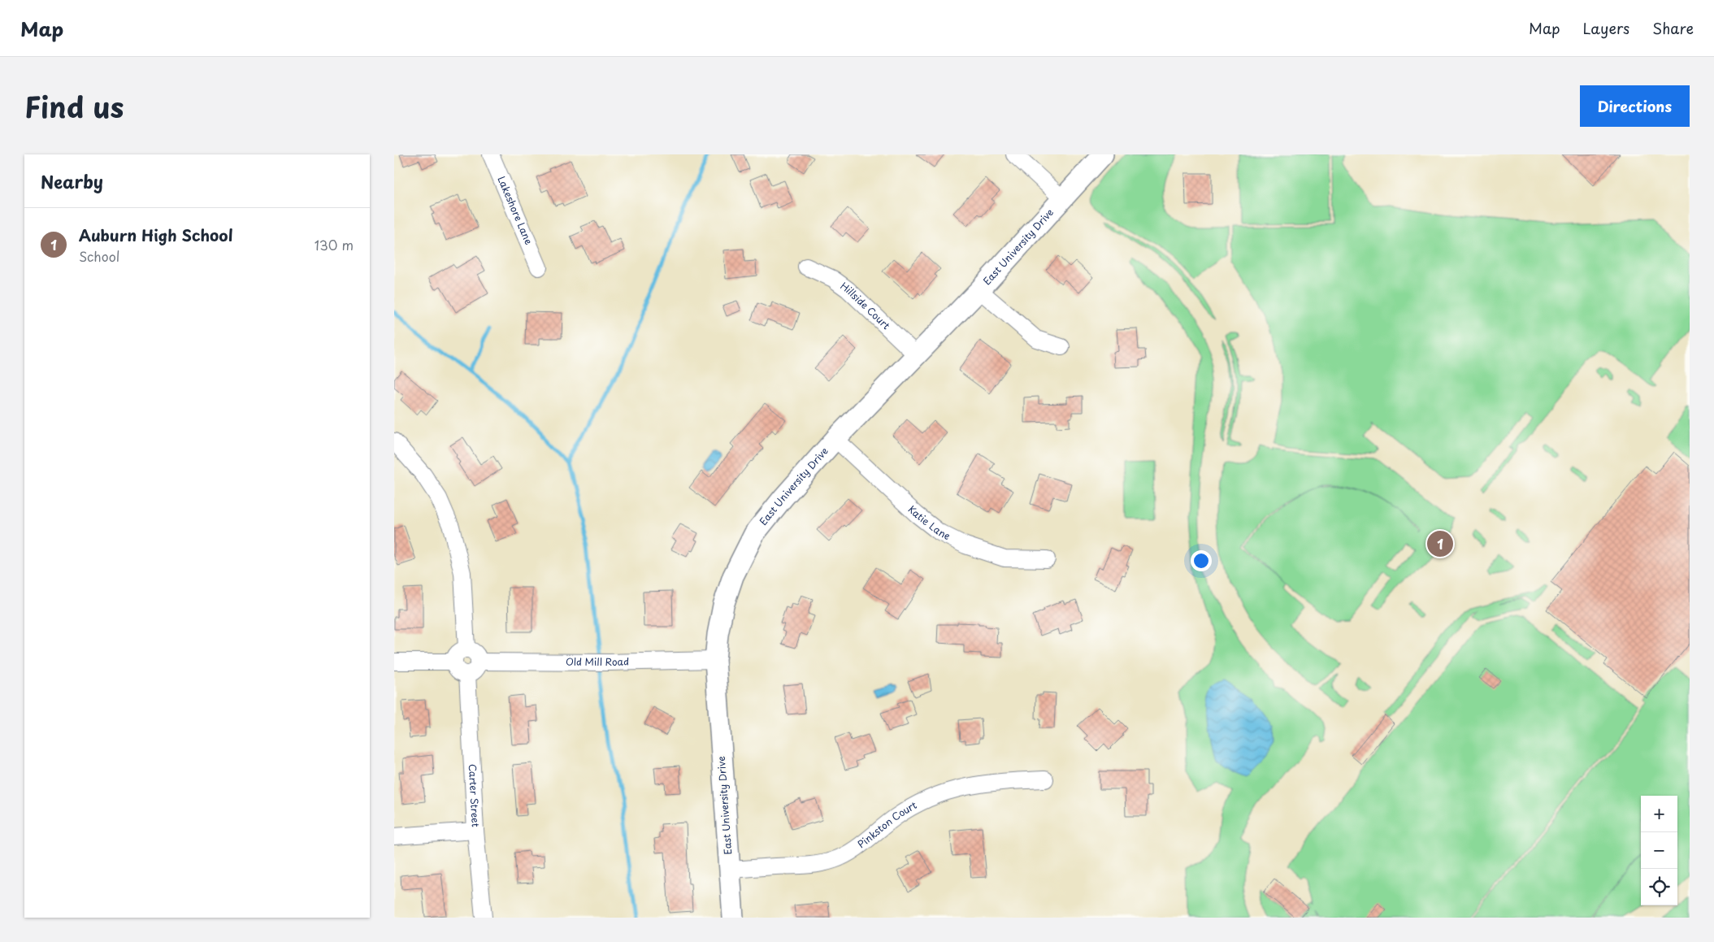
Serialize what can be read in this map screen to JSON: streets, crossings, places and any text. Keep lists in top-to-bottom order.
{
  "streets": {
    "main road": ["East University Drive"],
    "street": [
      "Lakeshore Lane",
      "Hillside Court",
      "Katie Lane",
      "Old Mill Road",
      "Carter Street",
      "Pinkston Court"
    ]
  },
  "crossings": [
    ["East University Drive", "Hillside Court"],
    ["East University Drive", "Katie Lane"],
    ["East University Drive", "Old Mill Road"],
    ["East University Drive", "Pinkston Court"],
    ["Old Mill Road", "Carter Street"]
  ],
  "page": {
    "header": "Map",
    "nav": ["Map", "Layers", "Share"],
    "title": "Find us",
    "buttons": "Directions",
    "heading": "Nearby",
    "list": [
      {
        "mark": "1",
        "name": "Auburn High School",
        "note": "School",
        "value": "130 m"
      }
    ],
    "pins": "1",
    "map_buttons": ["+", "−"]
  }
}
